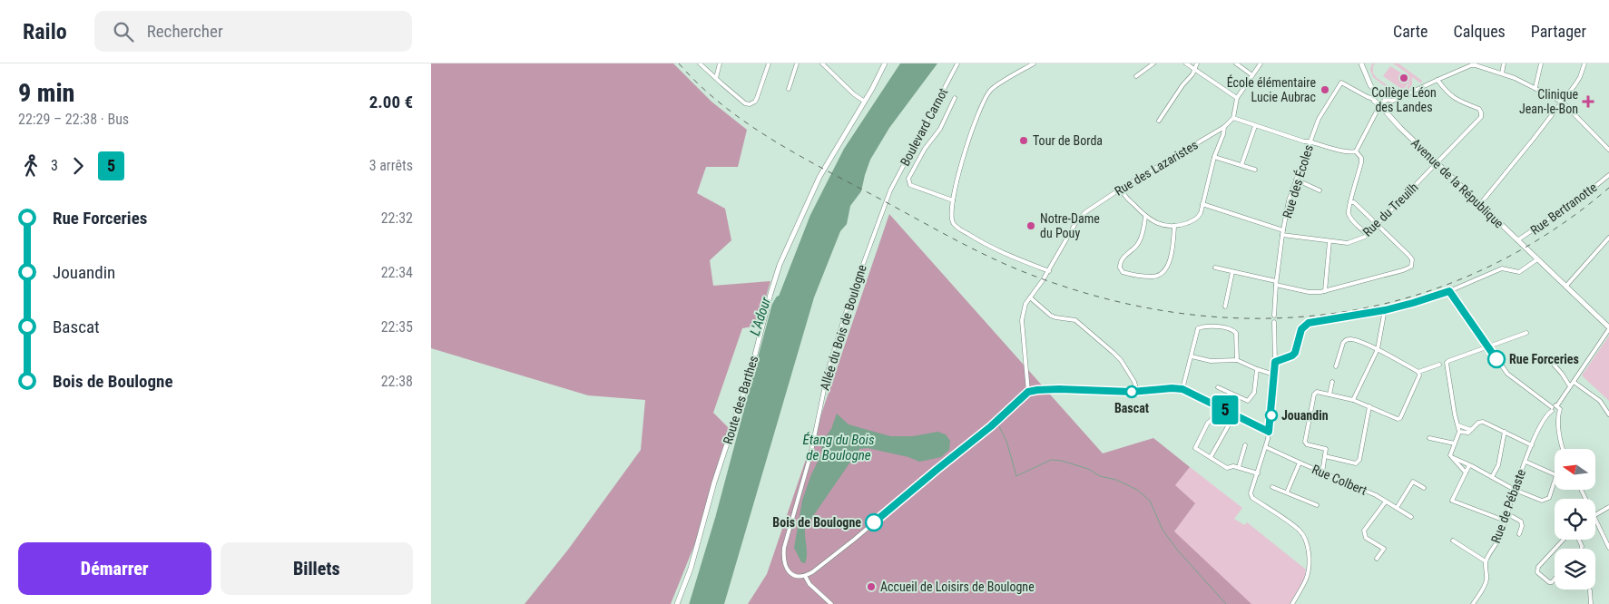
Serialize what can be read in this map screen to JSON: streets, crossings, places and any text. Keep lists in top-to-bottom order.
{
  "streets": {
    "main road": ["Avenue de la République", "Route des Barthes"],
    "street": [
      "Boulevard Carnot",
      "Rue des Lazaristes",
      "Rue des Écoles",
      "Rue Bertranotte",
      "Rue du Treuilh",
      "Allée du Bois de Boulogne",
      "Rue Colbert",
      "Rue de Pébaste"
    ]
  },
  "crossings": [
    ["Boulevard Carnot", "Allée du Bois de Boulogne"],
    ["Rue des Écoles", "Avenue de la République"],
    ["Rue des Écoles", "Rue du Treuilh"],
    ["Avenue de la République", "Rue Bertranotte"],
    ["Avenue de la République", "Rue du Treuilh"]
  ],
  "water": ["L'Adour", "Étang du Bois de Boulogne"],
  "places": {
    "other": [
      "Collège Léon des Landes",
      "École élémentaire Lucie Aubrac",
      "Tour de Borda",
      "Notre-Dame du Pouy",
      "Rue Forceries",
      "Bascat",
      "Jouandin",
      "Bois de Boulogne",
      "Accueil de Loisirs de Boulogne"
    ],
    "health": ["Clinique Jean-le-Bon"]
  },
  "lines": ["bus line 5"],
  "north": "left",
  "page": {
    "header": "Railo",
    "search": "Rechercher",
    "nav": ["Carte", "Calques", "Partager"],
    "heading": ["9 min", "22:29 – 22:38 · Bus", "2.00 €"],
    "on_map": "5",
    "legs": ["3", "5", "3 arrêts"],
    "list": [
      {
        "name": "Rue Forceries",
        "value": "22:32"
      },
      {
        "name": "Jouandin",
        "value": "22:34"
      },
      {
        "name": "Bascat",
        "value": "22:35"
      },
      {
        "name": "Bois de Boulogne",
        "value": "22:38"
      }
    ],
    "buttons": ["Démarrer", "Billets"]
  }
}
